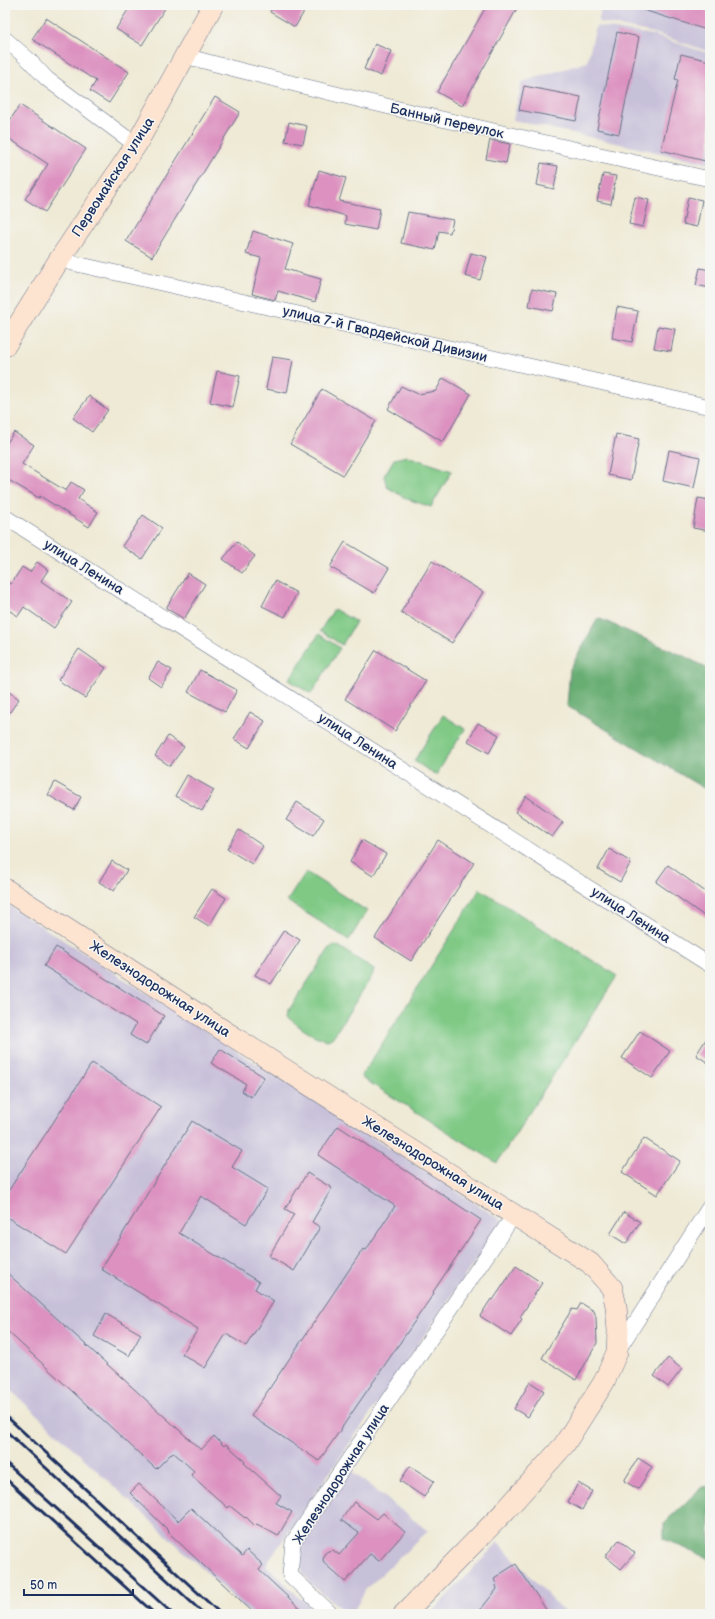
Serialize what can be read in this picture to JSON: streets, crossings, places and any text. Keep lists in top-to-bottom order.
{
  "streets": {
    "main road": ["Первомайская улица", "Железнодорожная улица"],
    "street": ["Банный переулок", "улица 7-й Гвардейской Дивизии", "улица Ленина"]
  },
  "crossings": [
    ["Банный переулок", "Первомайская улица"],
    ["Первомайская улица", "улица 7-й Гвардейской Дивизии"]
  ],
  "scale_bar": "50 m"
}
